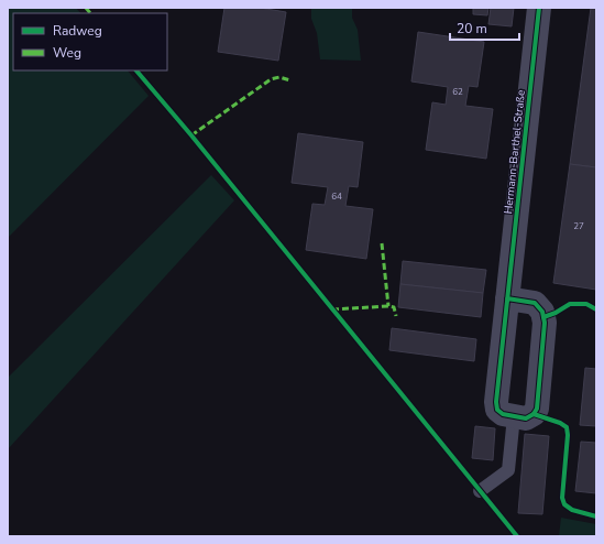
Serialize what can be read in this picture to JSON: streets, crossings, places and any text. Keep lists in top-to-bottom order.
{
  "streets": {
    "street": ["Hermann-Barthel-Straße"]
  },
  "house_numbers": ["62", "64", "27"],
  "legend": ["Radweg", "Weg"],
  "scale_bar": "20 m"
}
